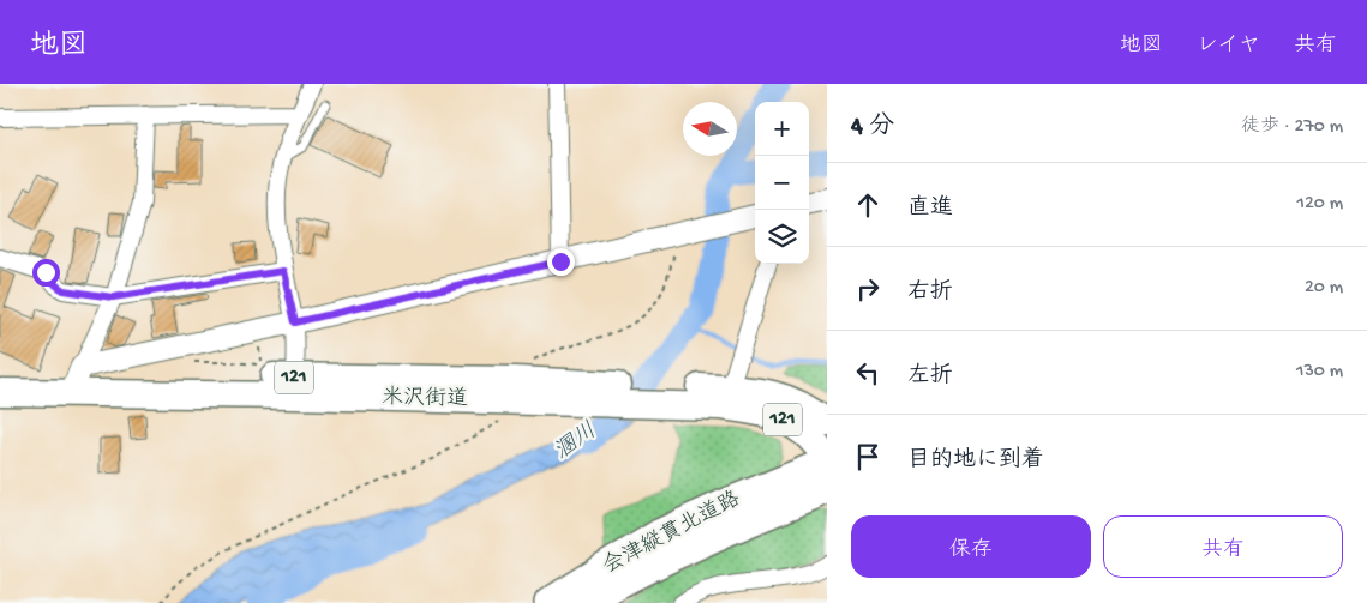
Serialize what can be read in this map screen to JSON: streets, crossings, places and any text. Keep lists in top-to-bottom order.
{
  "streets": {
    "highway": ["121", "米沢街道", "会津縦貫北道路"]
  },
  "crossings": [
    ["米沢街道", "会津縦貫北道路"]
  ],
  "water": ["溷川"],
  "north": "left",
  "page": {
    "header": "地図",
    "nav": ["地図", "レイヤ", "共有"],
    "heading": ["4 分", "徒歩 · 270 m"],
    "map_buttons": ["+", "−"],
    "list": [
      ["直進", "120 m"],
      ["右折", "20 m"],
      ["左折", "130 m"],
      "目的地に到着"
    ],
    "buttons": ["保存", "共有"]
  }
}
